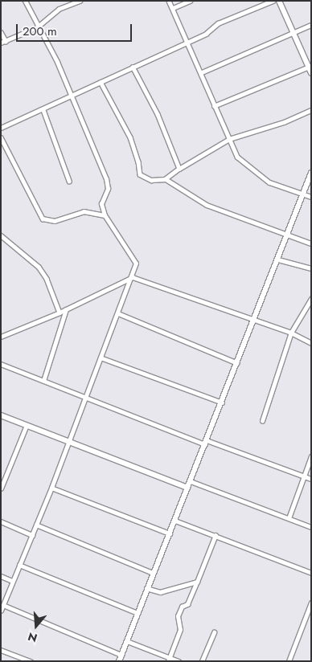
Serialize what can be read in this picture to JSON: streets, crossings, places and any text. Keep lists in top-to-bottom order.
{
  "scale_bar": "200 m",
  "north": "bottom"
}
